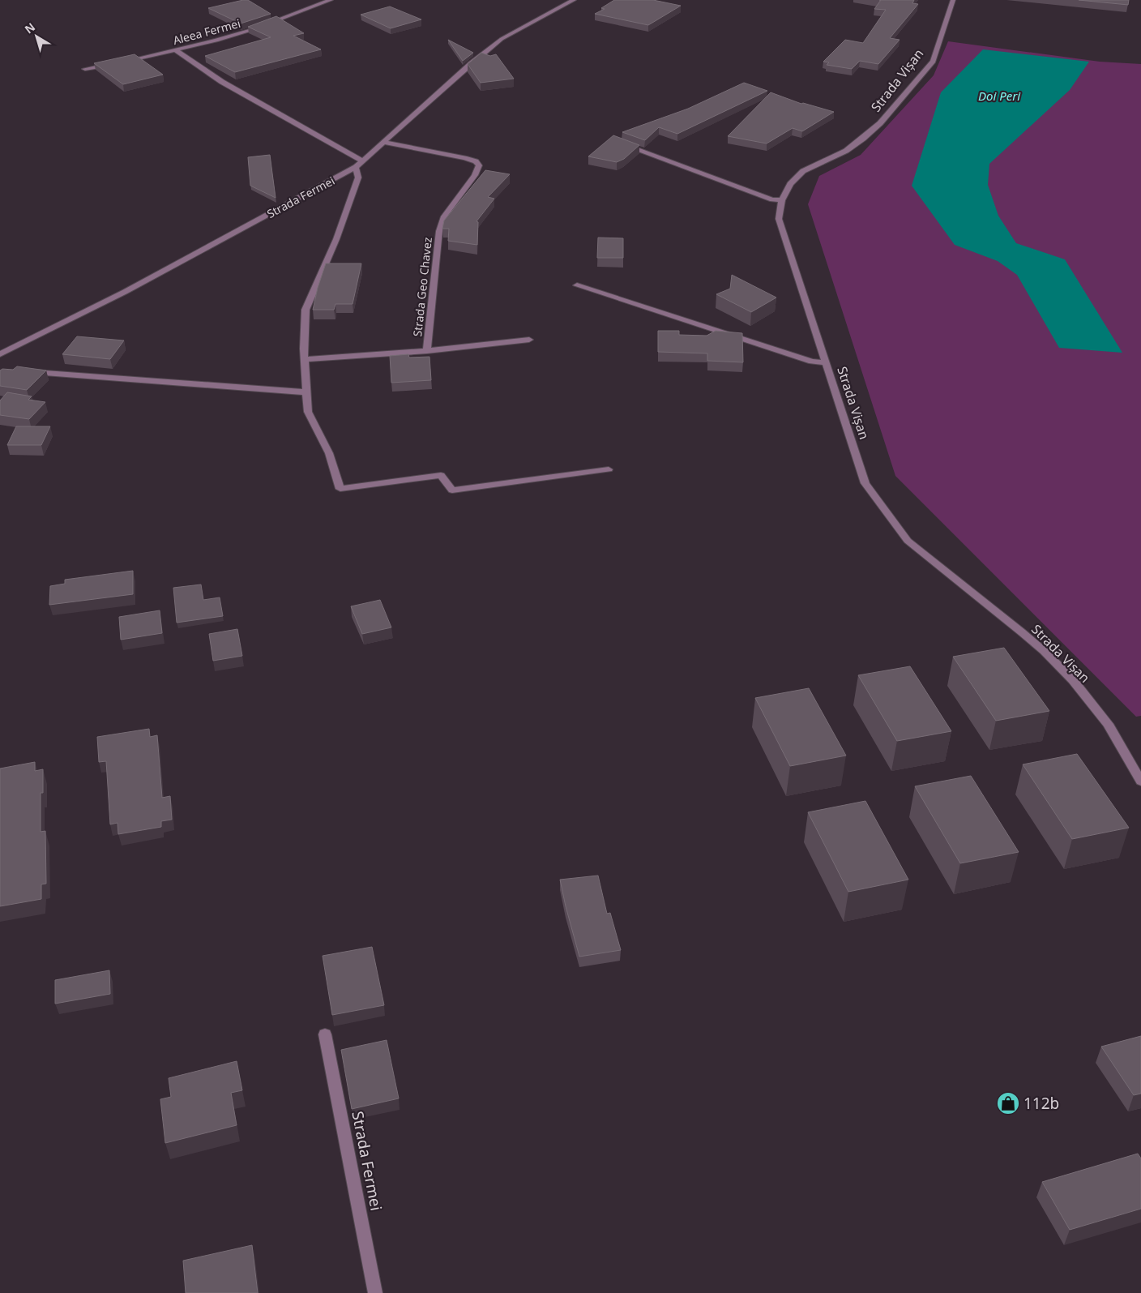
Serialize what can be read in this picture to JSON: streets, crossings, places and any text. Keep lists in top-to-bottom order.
{
  "streets": {
    "street": [
      "Aleea Fermei",
      "Strada Vișan",
      "Strada Fermei",
      "Strada Geo Chavez"
    ]
  },
  "crossings": [
    ["Aleea Fermei", "Strada Fermei"],
    ["Strada Fermei", "Strada Geo Chavez"]
  ],
  "water": ["Doi Peri"],
  "places": {
    "shop": ["112b"]
  },
  "north": "top left"
}
